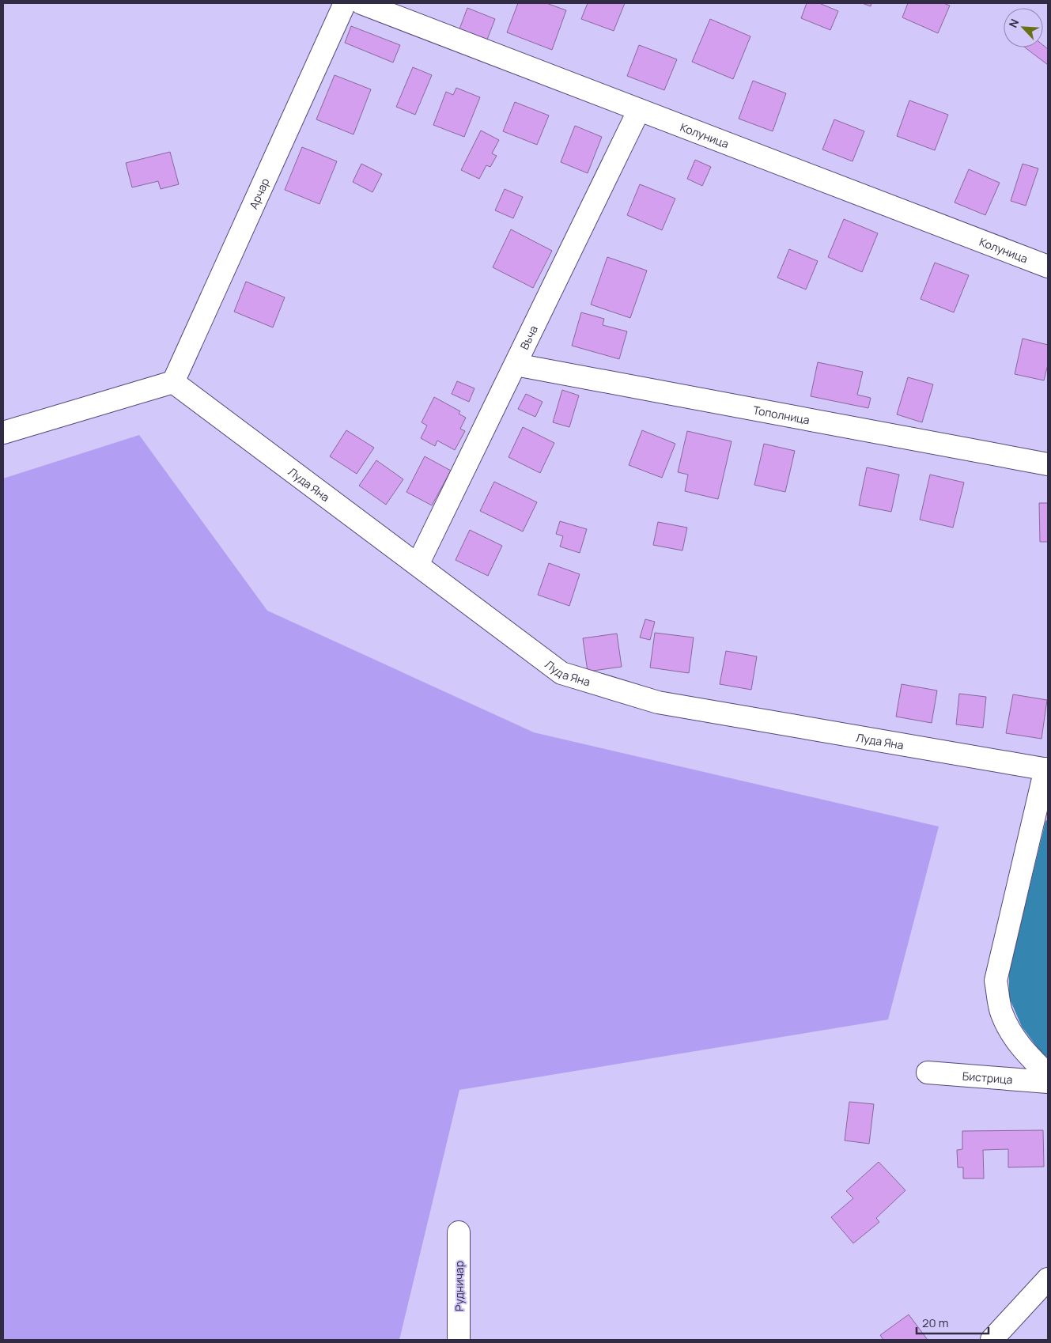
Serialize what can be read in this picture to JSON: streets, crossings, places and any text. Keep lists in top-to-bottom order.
{
  "streets": {
    "street": [
      "Колуница",
      "Арчар",
      "Въча",
      "Тополница",
      "Луда Яна",
      "Бистрица",
      "Рудничар"
    ]
  },
  "crossings": [
    ["Колуница", "Въча"],
    ["Арчар", "Луда Яна"],
    ["Въча", "Тополница"],
    ["Въча", "Луда Яна"]
  ],
  "scale_bar": "20 m",
  "north": "top left"
}
